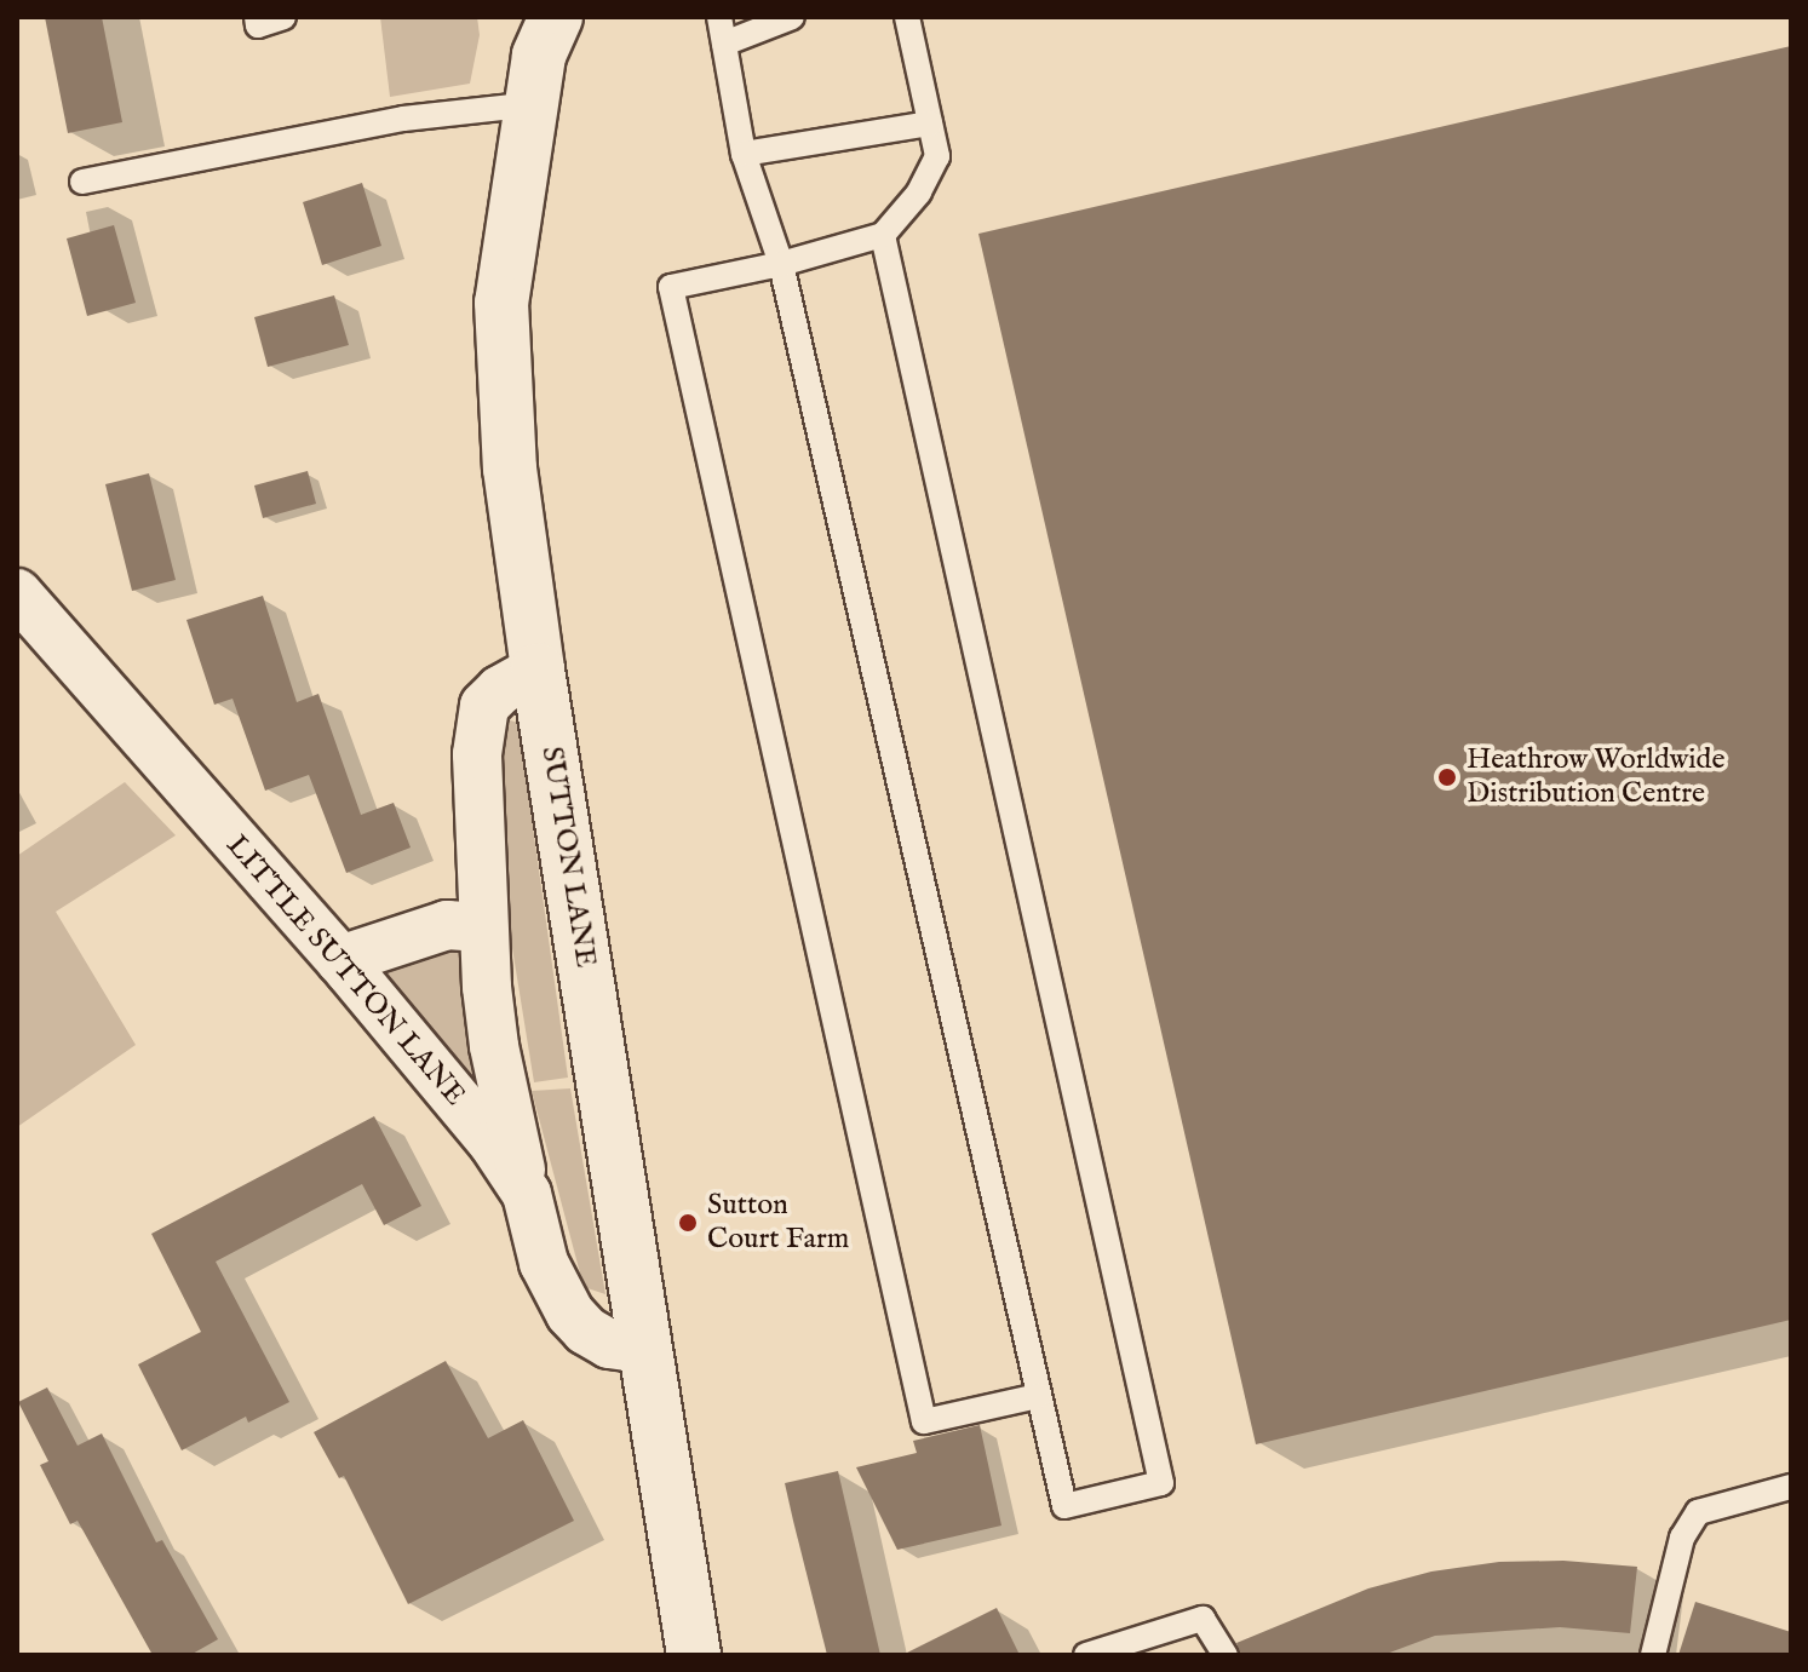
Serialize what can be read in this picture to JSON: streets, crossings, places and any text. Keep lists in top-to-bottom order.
{
  "streets": {
    "street": ["SUTTON LANE", "LITTLE SUTTON LANE"]
  },
  "crossings": [
    ["SUTTON LANE", "LITTLE SUTTON LANE"]
  ],
  "places": ["Heathrow Worldwide Distribution Centre", "Sutton Court Farm"]
}
